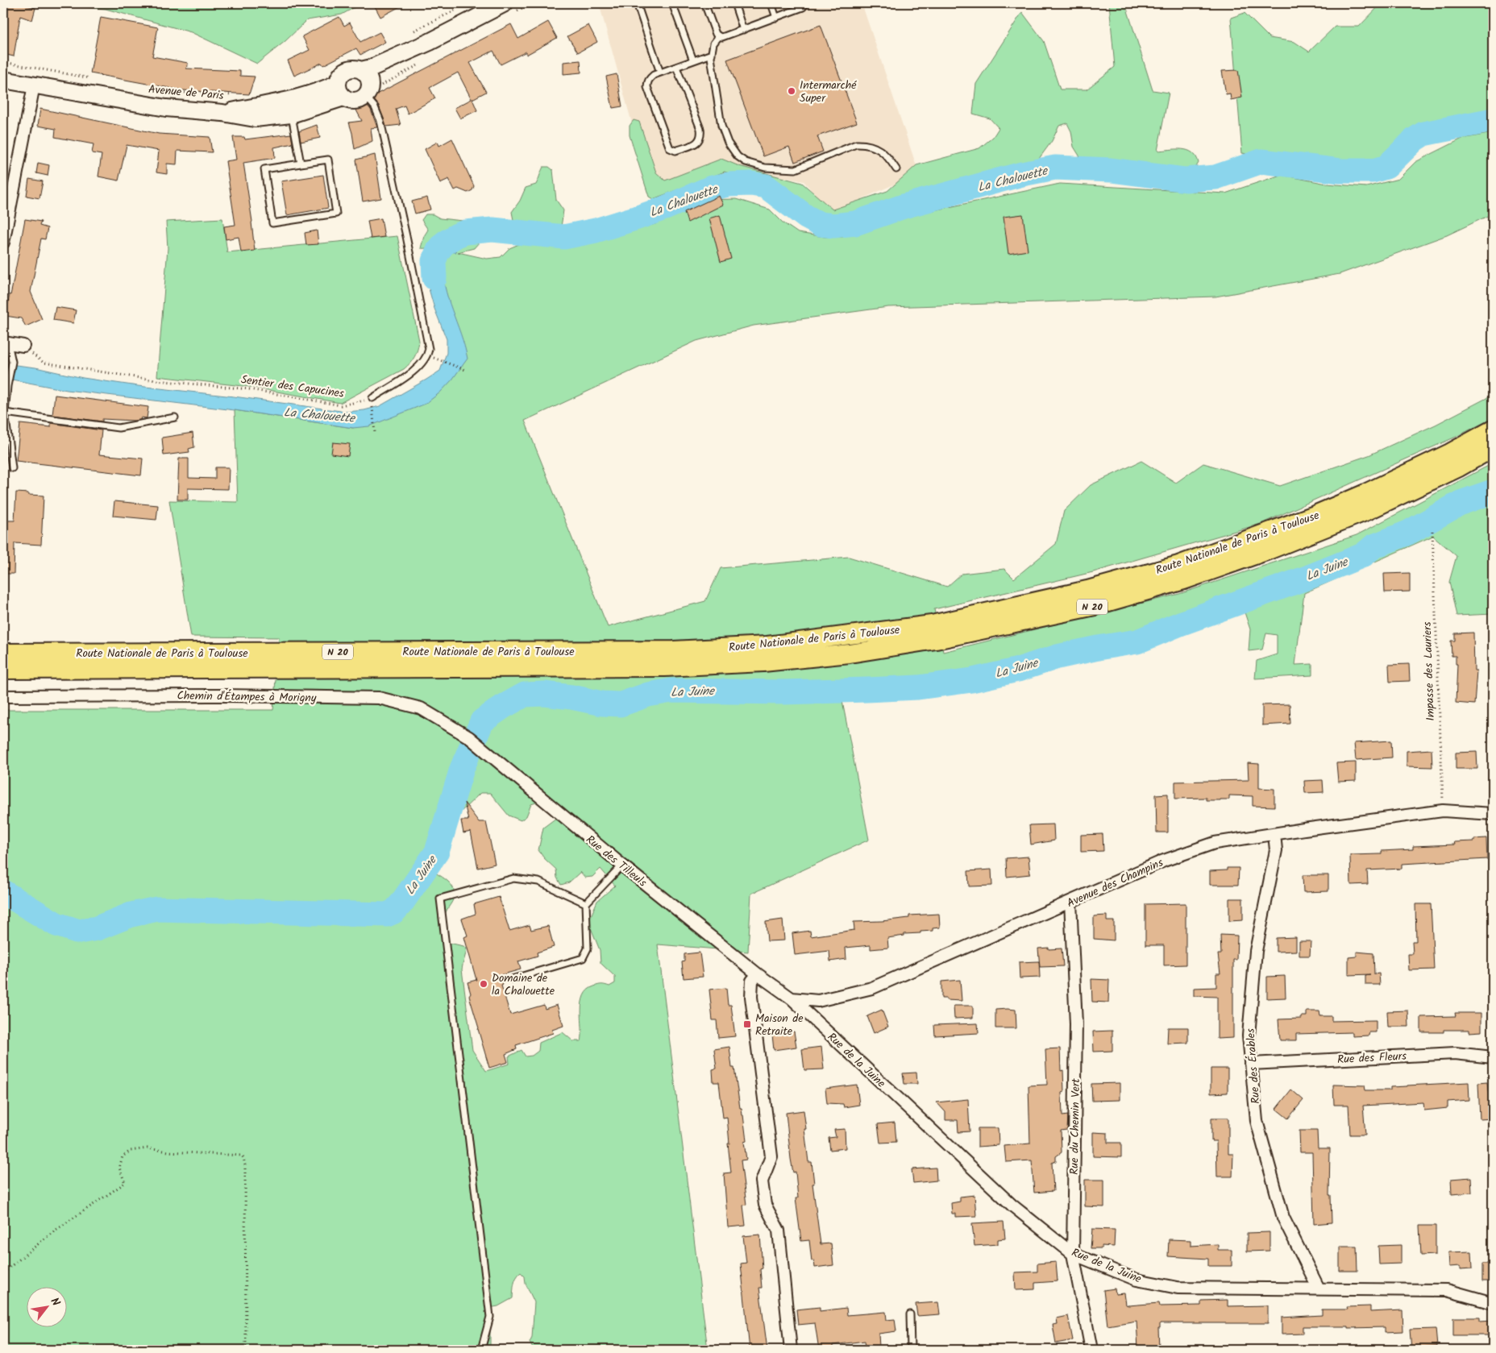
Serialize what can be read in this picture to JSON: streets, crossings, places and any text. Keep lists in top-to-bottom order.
{
  "streets": {
    "main road": ["Avenue de Paris", "Route Nationale de Paris à Toulouse", "N 20"],
    "street": [
      "Chemin d'Étampes à Morigny",
      "Rue des Tilleuls",
      "Avenue des Champins",
      "Rue des Fleurs",
      "Rue de la Juine",
      "Rue des Érables",
      "Rue du Chemin Vert"
    ],
    "path": ["Sentier des Capucines", "Impasse des Lauriers"]
  },
  "crossings": [
    ["Impasse des Lauriers", "Avenue des Champins"],
    ["Chemin d'Étampes à Morigny", "Rue des Tilleuls"],
    ["Avenue des Champins", "Rue de la Juine"],
    ["Avenue des Champins", "Rue des Érables"],
    ["Avenue des Champins", "Rue du Chemin Vert"],
    ["Rue des Fleurs", "Rue des Érables"],
    ["Rue de la Juine", "Rue des Érables"],
    ["Rue de la Juine", "Rue du Chemin Vert"]
  ],
  "water": ["La Chalouette", "La Juine"],
  "places": {
    "other": ["Intermarché Super", "Domaine de la Chalouette"],
    "transit": ["Maison de Retraite"]
  },
  "north": "top right"
}
